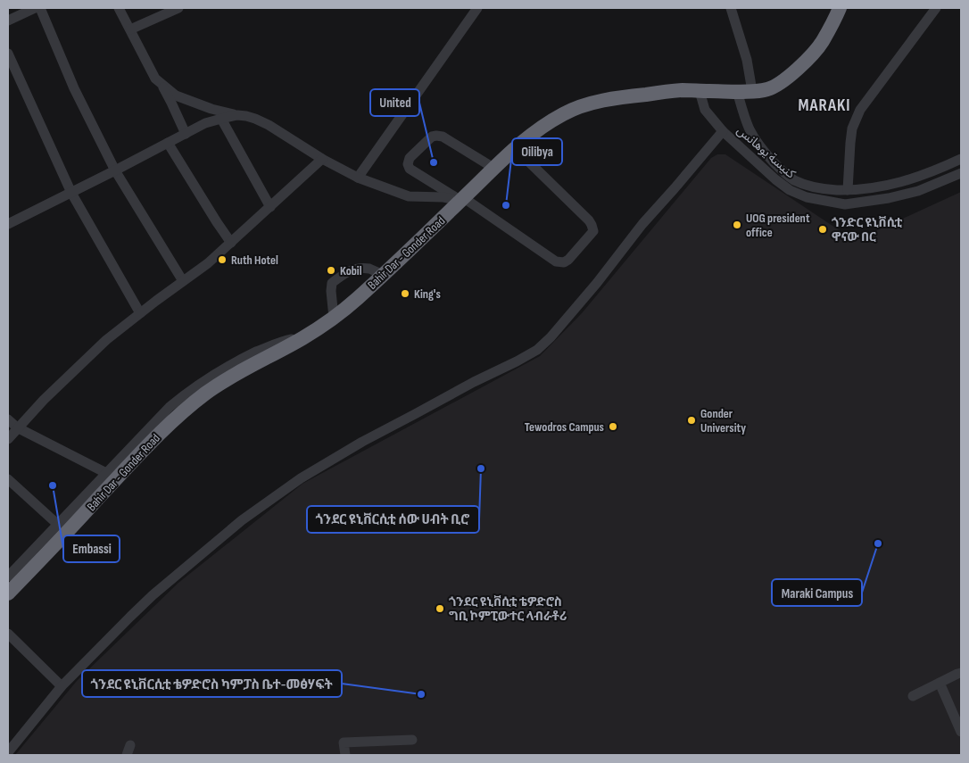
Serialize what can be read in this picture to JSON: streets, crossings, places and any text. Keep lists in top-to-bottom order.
{
  "streets": {
    "highway": ["Bahir Dar - Gonder Road"],
    "street": ["كنيسة يوهانس"]
  },
  "crossings": [
    ["كنيسة يوهانس", "Bahir Dar - Gonder Road"]
  ],
  "districts": ["MARAKI"],
  "places": [
    "United",
    "Oilibya",
    "UOG president office",
    "ጎንድር ዩኒቨሲቲ ዋናው በር",
    "Ruth Hotel",
    "Kobil",
    "King's",
    "Gonder University",
    "Tewodros Campus",
    "ጎንደር ዩኒቨርሲቲ ሰው ሀብት ቢሮ",
    "Embassi",
    "Maraki Campus",
    "ጎንደር ዩኒቨሲቲ ቴዎድሮስ ግቢ ኮምፒውተር ላብራቶሪ",
    "ጎንደር ዩኒቨርሲቲ ቴዎድሮስ ካምፓስ ቤተ-መፅሃፍት"
  ]
}
